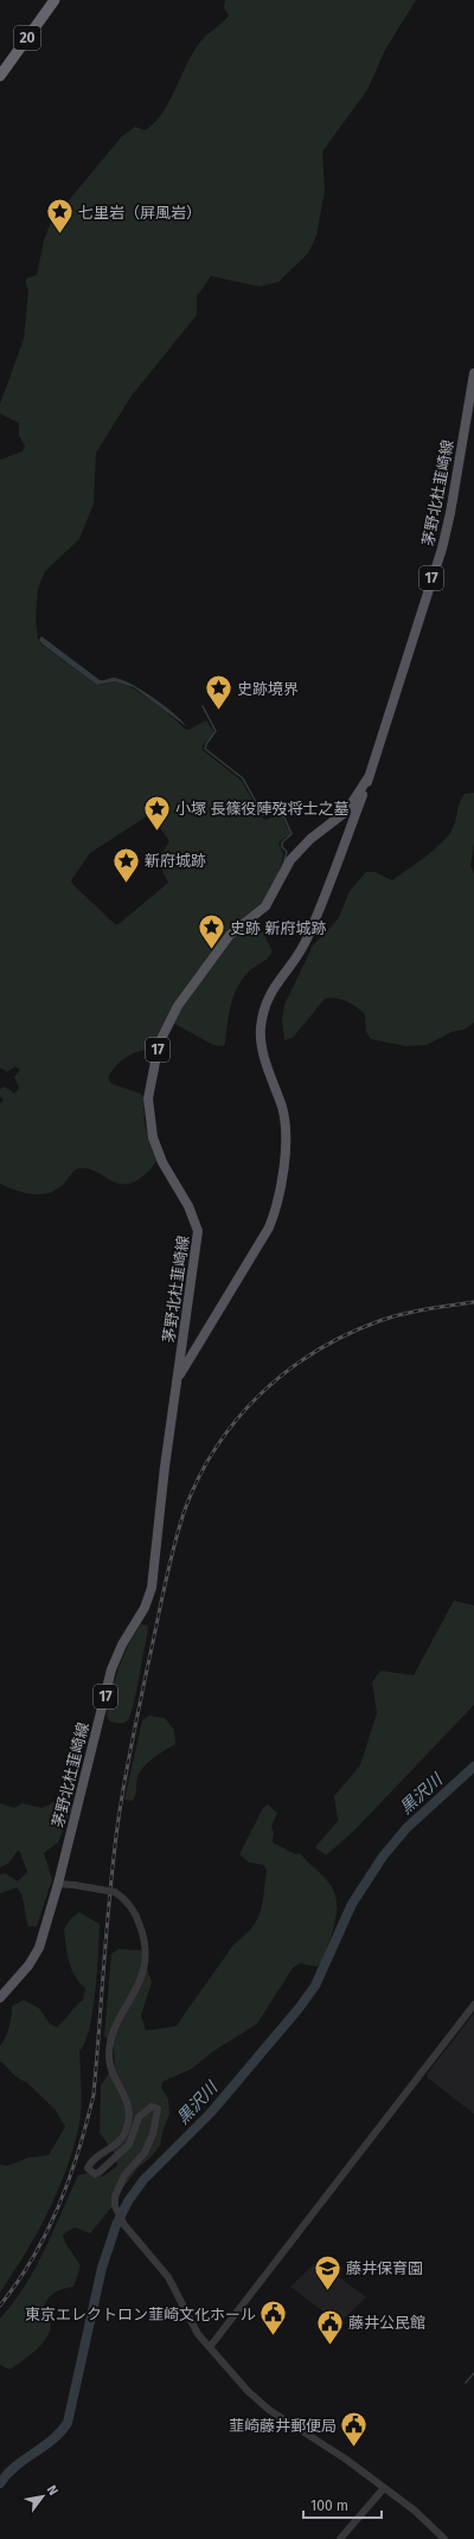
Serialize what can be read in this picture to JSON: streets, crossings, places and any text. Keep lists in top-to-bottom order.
{
  "streets": {
    "highway": ["20"],
    "main road": ["茅野北杜韮崎線", "17"]
  },
  "water": ["黒沢川"],
  "places": {
    "place": [
      "七里岩（屏風岩）",
      "史跡境界",
      "小塚 長篠役陣歿将士之墓",
      "新府城跡",
      "史跡 新府城跡"
    ],
    "school or university": ["藤井保育園"],
    "public building": ["東京エレクトロン韮崎文化ホール", "藤井公民館", "韮崎藤井郵便局"]
  },
  "scale_bar": "100 m",
  "north": "top right"
}
